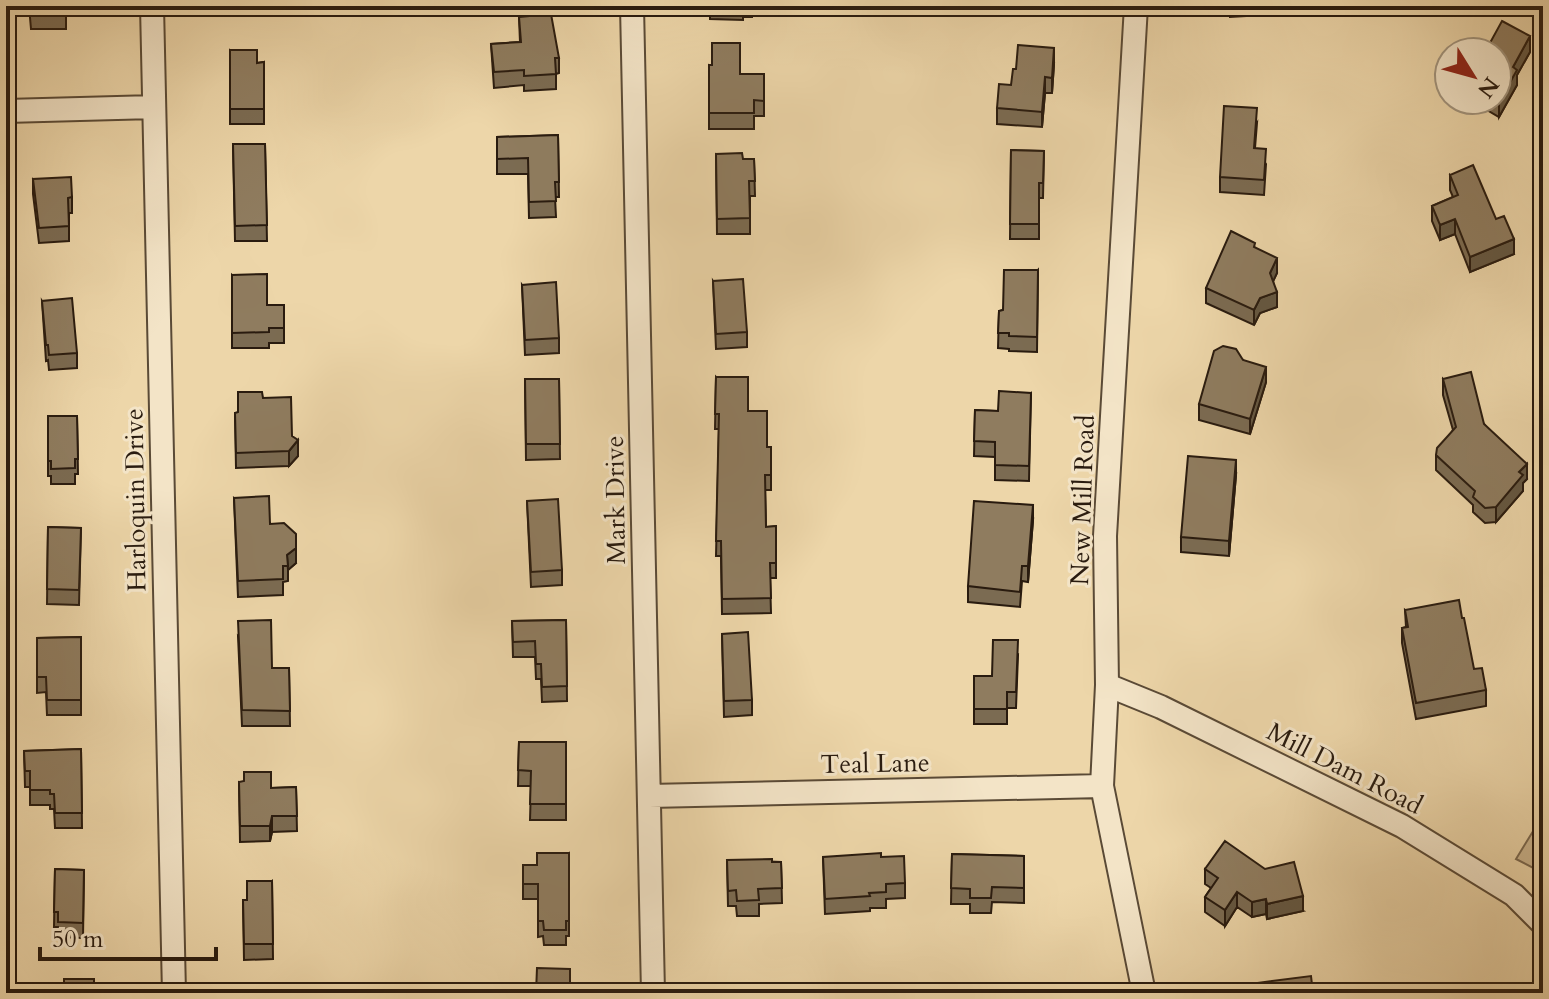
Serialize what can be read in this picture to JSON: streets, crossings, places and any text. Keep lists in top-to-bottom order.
{
  "streets": {
    "street": [
      "Harloquin Drive",
      "Mark Drive",
      "New Mill Road",
      "Teal Lane",
      "Mill Dam Road"
    ]
  },
  "crossings": [
    ["Mark Drive", "Teal Lane"],
    ["New Mill Road", "Teal Lane"],
    ["New Mill Road", "Mill Dam Road"]
  ],
  "scale_bar": "50 m",
  "north": "bottom right"
}
